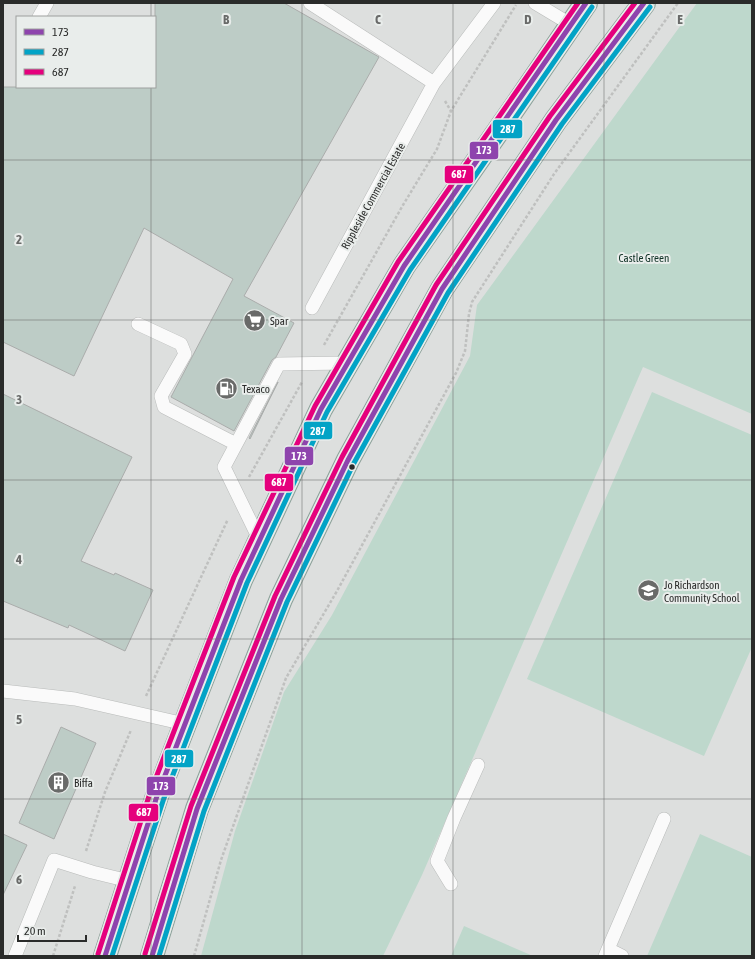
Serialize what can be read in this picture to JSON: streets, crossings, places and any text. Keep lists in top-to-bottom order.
{
  "streets": {
    "lane": ["Rippleside Commercial Estate"]
  },
  "parks": ["Castle Green"],
  "places": {
    "supermarket": ["Spar"],
    "fuel station": ["Texaco"],
    "school or university": ["Jo Richardson Community School"],
    "building": ["Biffa"]
  },
  "lines": ["transit line 173", "transit line 687", "transit line 287"],
  "legend": ["173", "287", "687"],
  "scale_bar": "20 m",
  "grid": {
    "columns": [
      "B",
      "C",
      "D",
      "E"
    ],
    "rows": [
      "2",
      "3",
      "4",
      "5",
      "6"
    ]
  }
}
